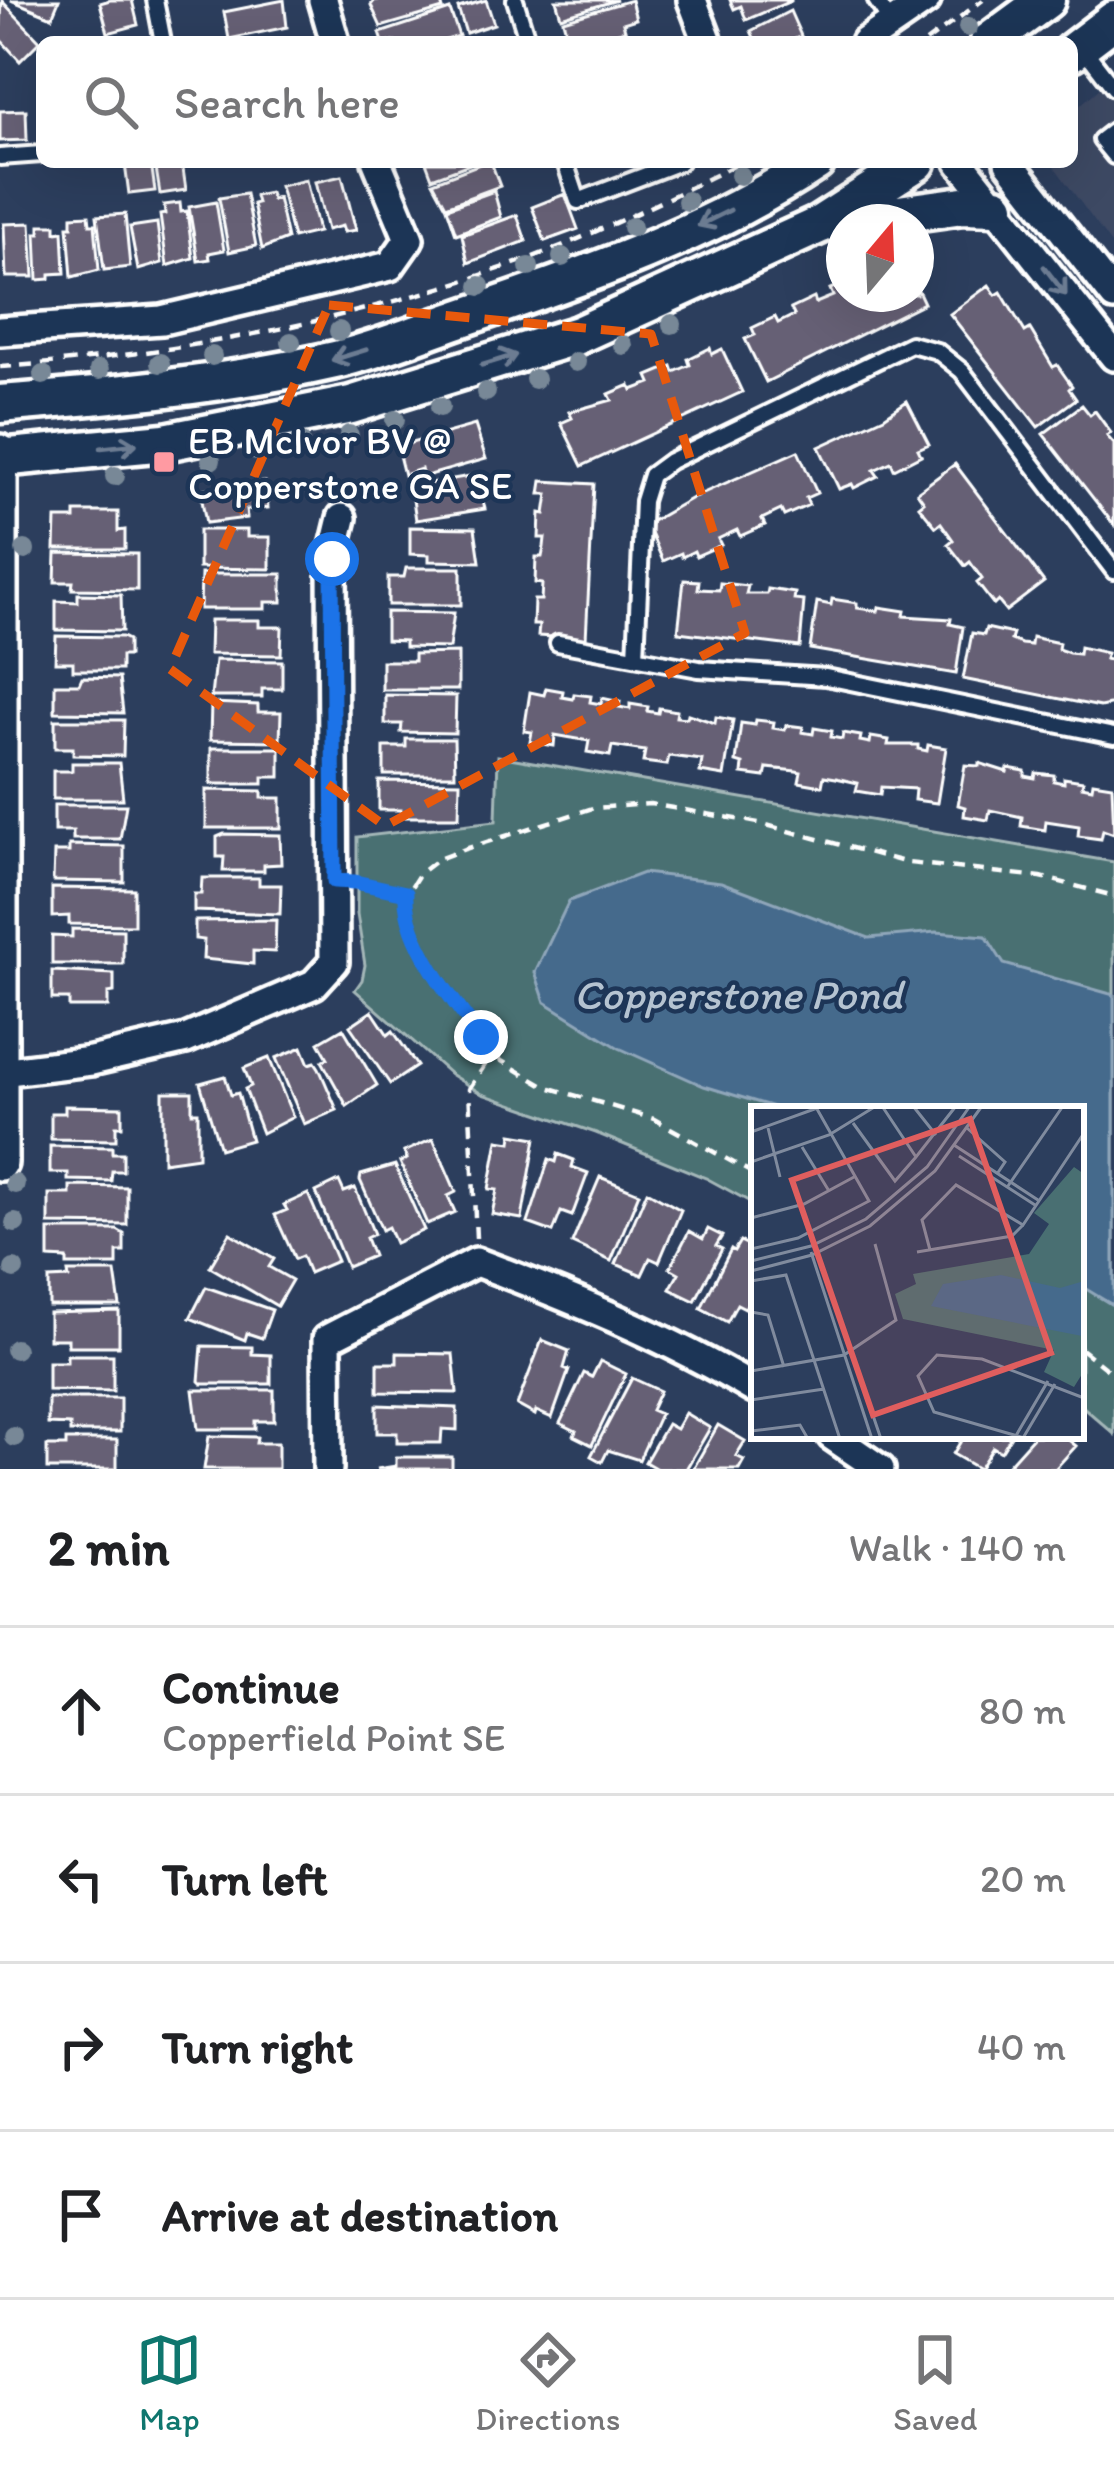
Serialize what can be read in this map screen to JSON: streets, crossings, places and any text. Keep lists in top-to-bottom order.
{
  "water": ["Copperstone Pond"],
  "places": {
    "transit": ["EB McIvor BV @ Copperstone GA SE"]
  },
  "north": "top",
  "page": {
    "search": "Search here",
    "heading": ["2 min", "Walk · 140 m"],
    "list": [
      ["Continue", "Copperfield Point SE", "80 m"],
      ["Turn left", "20 m"],
      ["Turn right", "40 m"],
      "Arrive at destination"
    ],
    "nav": ["Map", "Directions", "Saved"]
  }
}
